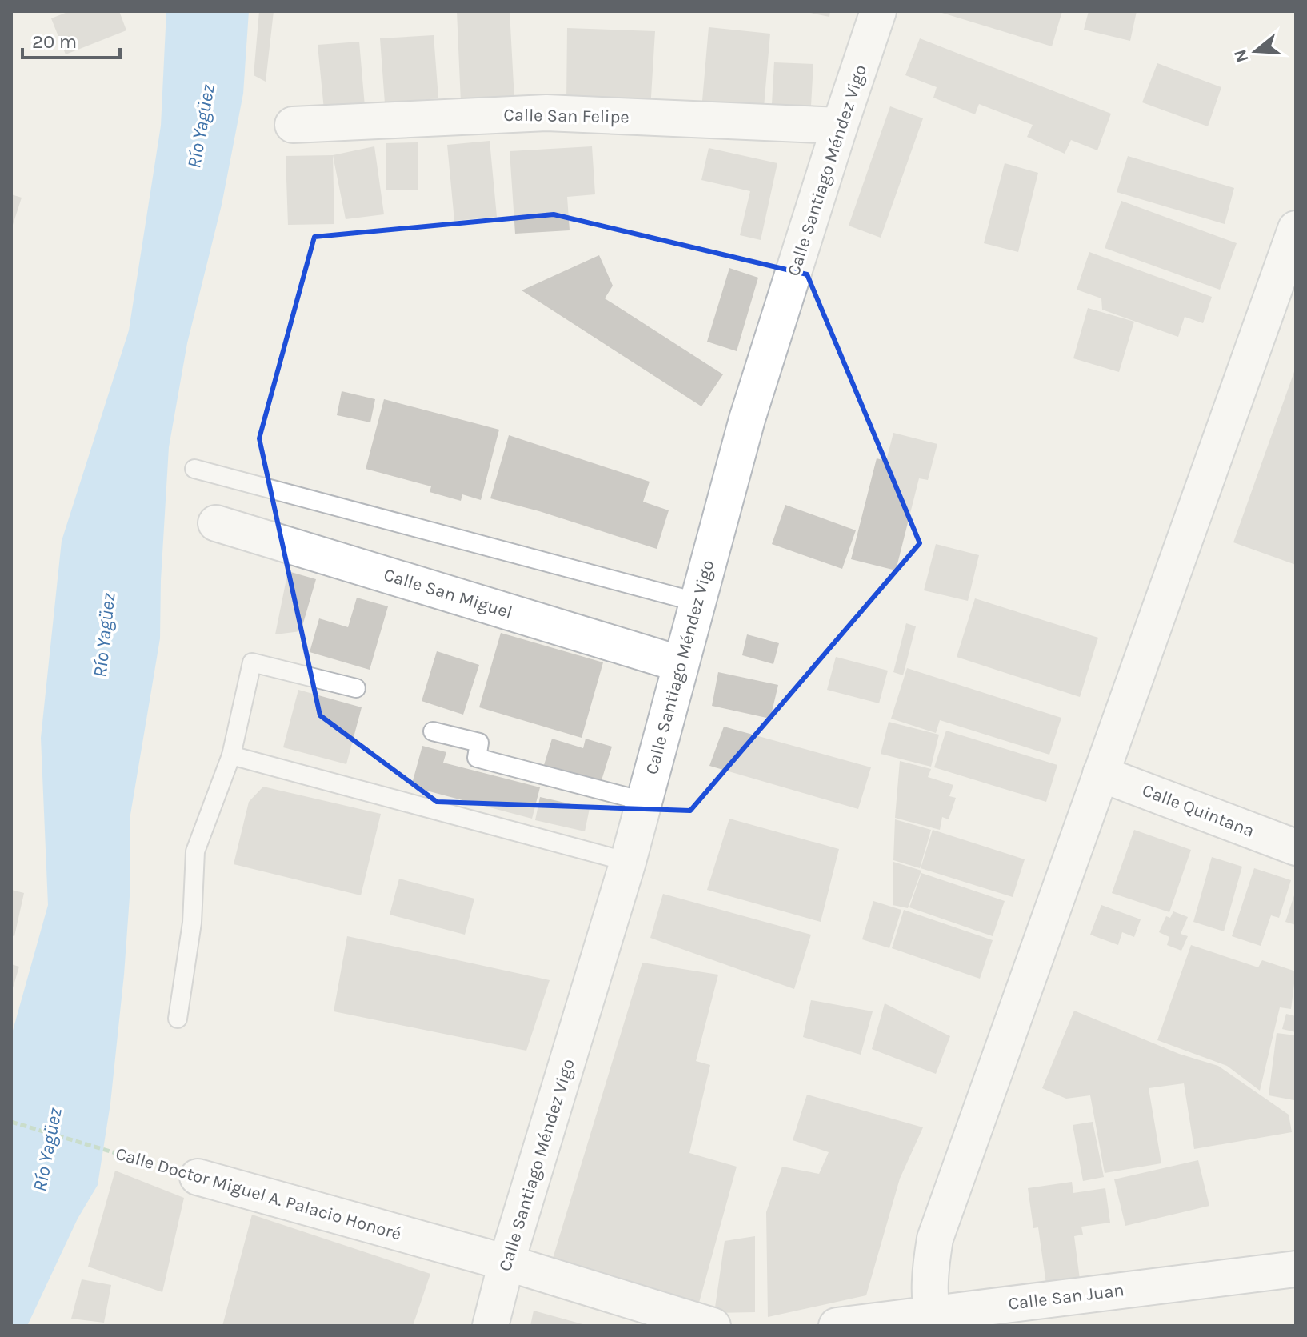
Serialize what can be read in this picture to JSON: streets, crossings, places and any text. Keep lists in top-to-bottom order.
{
  "streets": {
    "street": [
      "Calle San Felipe",
      "Calle Santiago Méndez Vigo",
      "Calle San Miguel",
      "Calle Quintana",
      "Calle Doctor Miguel A. Palacio Honoré",
      "Calle San Juan"
    ]
  },
  "crossings": [
    ["Calle San Felipe", "Calle Santiago Méndez Vigo"],
    ["Calle Santiago Méndez Vigo", "Calle San Miguel"],
    ["Calle Santiago Méndez Vigo", "Calle Doctor Miguel A. Palacio Honoré"]
  ],
  "water": ["Río Yagüez"],
  "scale_bar": "20 m",
  "north": "left"
}
